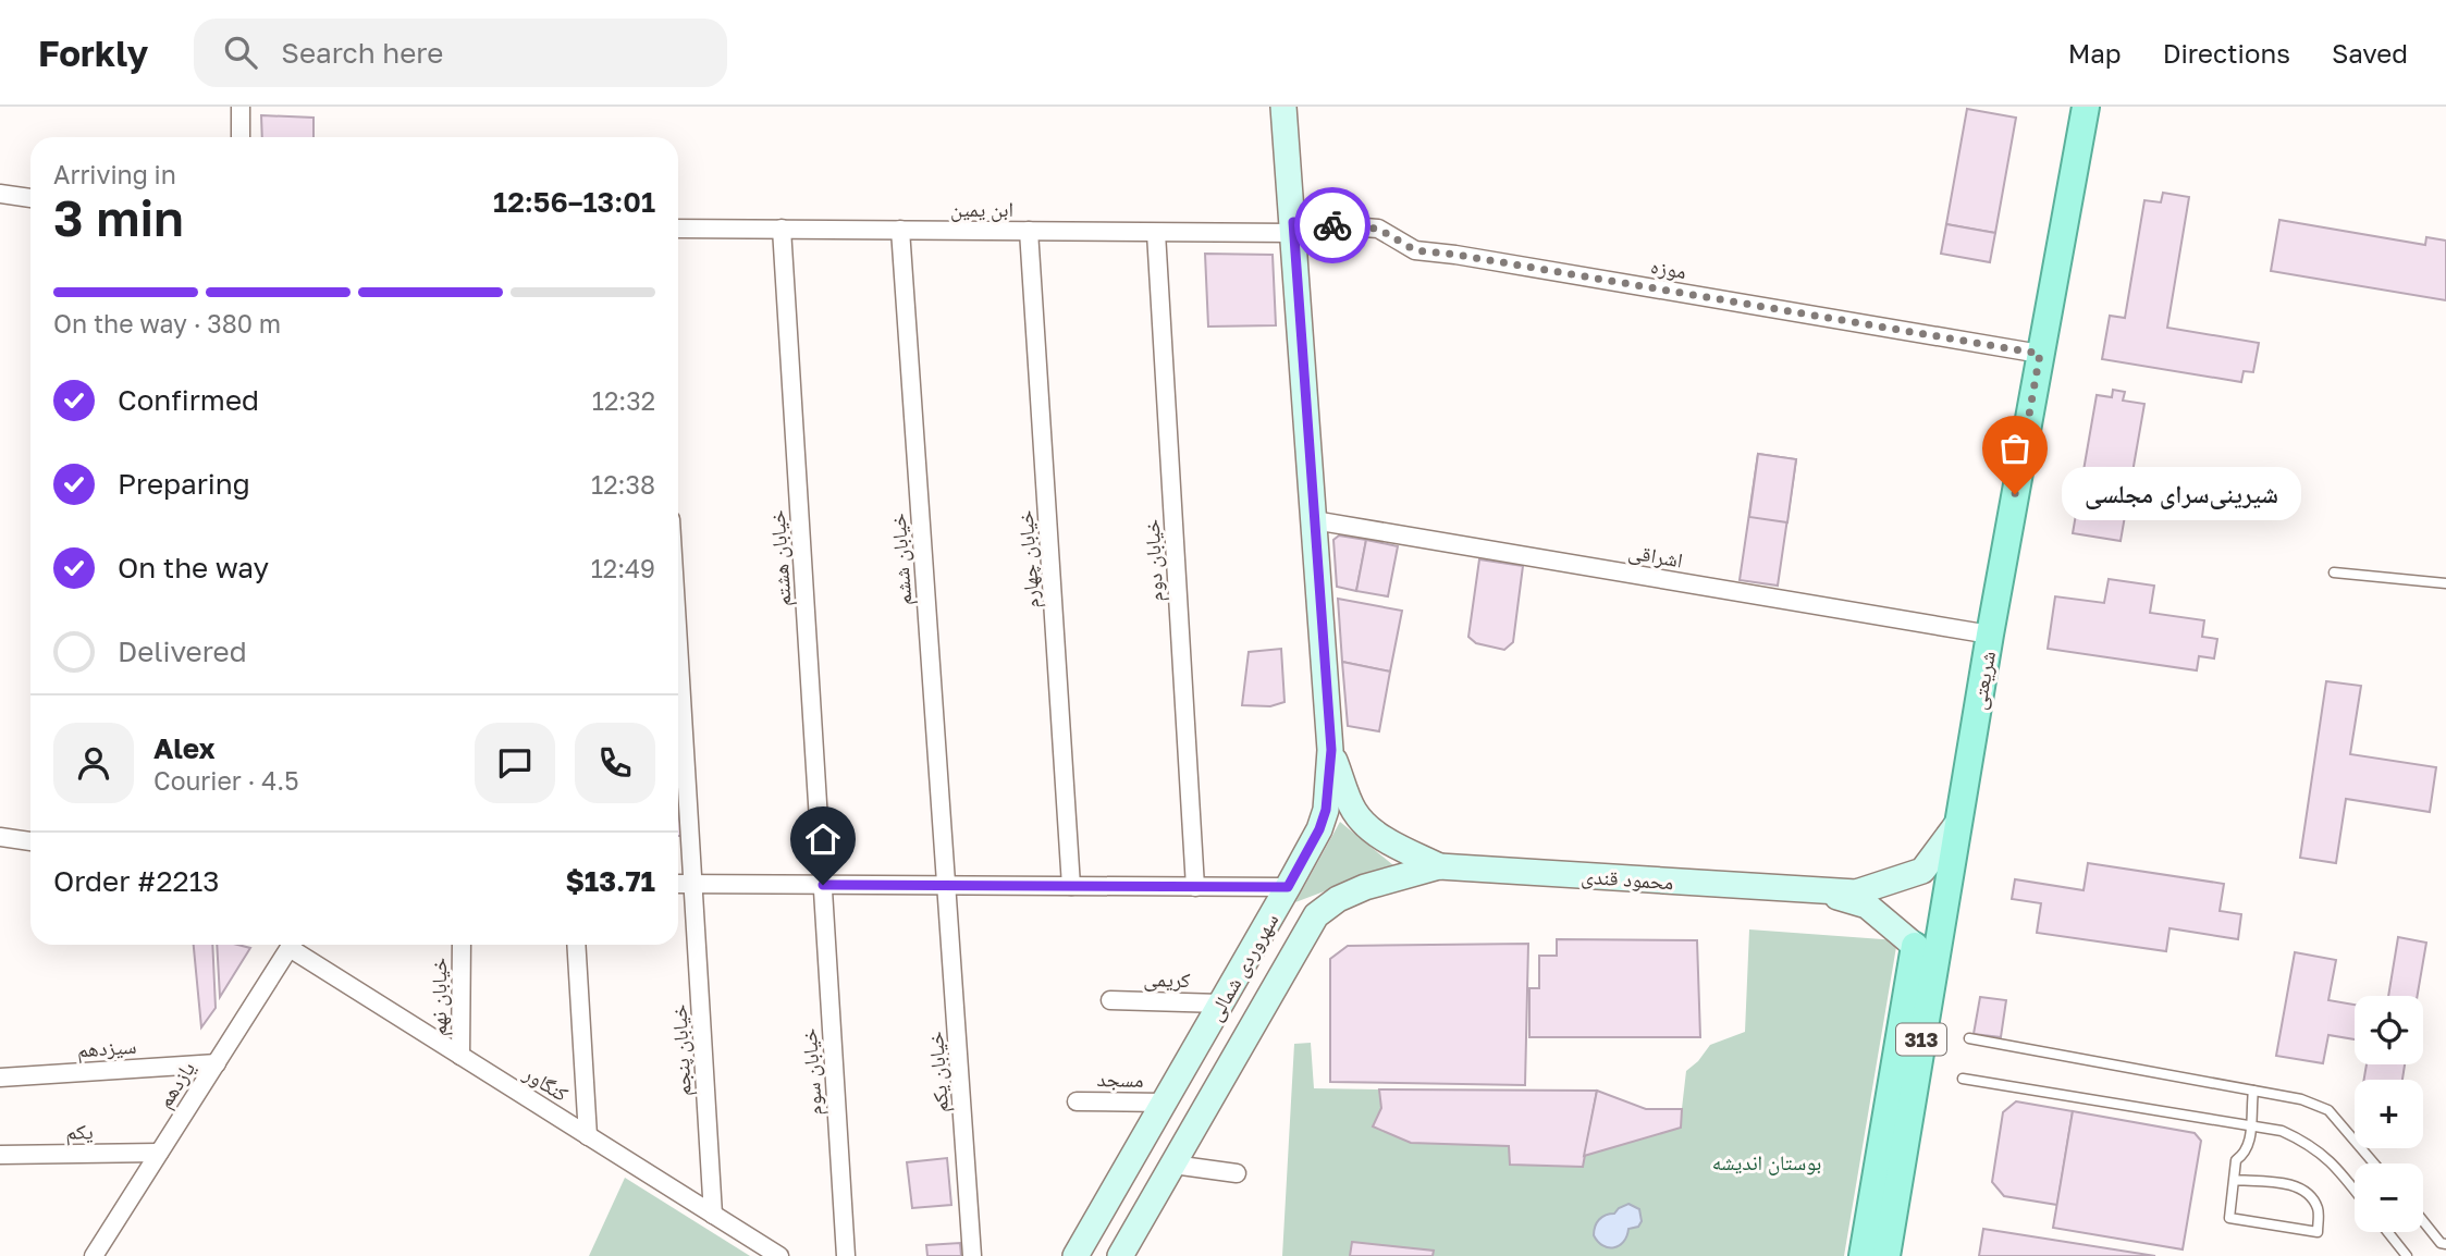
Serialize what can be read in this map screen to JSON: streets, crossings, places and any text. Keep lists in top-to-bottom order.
{
  "streets": {
    "main road": [
      "شریعتی",
      "محمود قندی",
      "سهروردی شمالی",
      "313"
    ],
    "street": [
      "ابن یمین",
      "موزه",
      "اشراقی",
      "خیابان هشتم",
      "خیابان ششم",
      "خیابان چهارم",
      "خیابان دوم",
      "کریمی",
      "خیابان نهم",
      "سیزدهم",
      "خیابان پنجم",
      "خیابان سوم",
      "خیابان یکم",
      "مسجد",
      "کنگاور",
      "یازدهم",
      "یکم"
    ]
  },
  "crossings": [
    ["ابن یمین", "موزه"],
    ["ابن یمین", "خیابان هشتم"],
    ["ابن یمین", "خیابان ششم"],
    ["ابن یمین", "خیابان چهارم"],
    ["ابن یمین", "خیابان دوم"],
    ["ابن یمین", "سهروردی شمالی"],
    ["موزه", "شریعتی"],
    ["موزه", "سهروردی شمالی"],
    ["اشراقی", "شریعتی"],
    ["اشراقی", "سهروردی شمالی"],
    ["خیابان هشتم", "خیابان سوم"],
    ["خیابان ششم", "خیابان یکم"],
    ["شریعتی", "محمود قندی"],
    ["محمود قندی", "سهروردی شمالی"],
    ["محمود قندی", "313"],
    ["سهروردی شمالی", "کریمی"],
    ["سهروردی شمالی", "مسجد"],
    ["خیابان نهم", "کنگاور"],
    ["سیزدهم", "یازدهم"],
    ["خیابان پنجم", "کنگاور"],
    ["یازدهم", "یکم"]
  ],
  "parks": ["بوستان اندیشه"],
  "places": ["شیرینی‌سرای مجلسی"],
  "page": {
    "header": "Forkly",
    "search": "Search here",
    "nav": ["Map", "Directions", "Saved"],
    "heading": ["3 min", "Arriving in", "12:56–13:01"],
    "panel": [
      "Alex",
      "Courier · 4.5",
      "Order #2213",
      "$13.71"
    ],
    "bar": "On the way · 380 m",
    "list": [
      ["Confirmed", "12:32"],
      ["Preparing", "12:38"],
      ["On the way", "12:49"],
      "Delivered"
    ],
    "bubble": "شیرینی‌سرای مجلسی",
    "map_buttons": ["+", "−"]
  }
}
